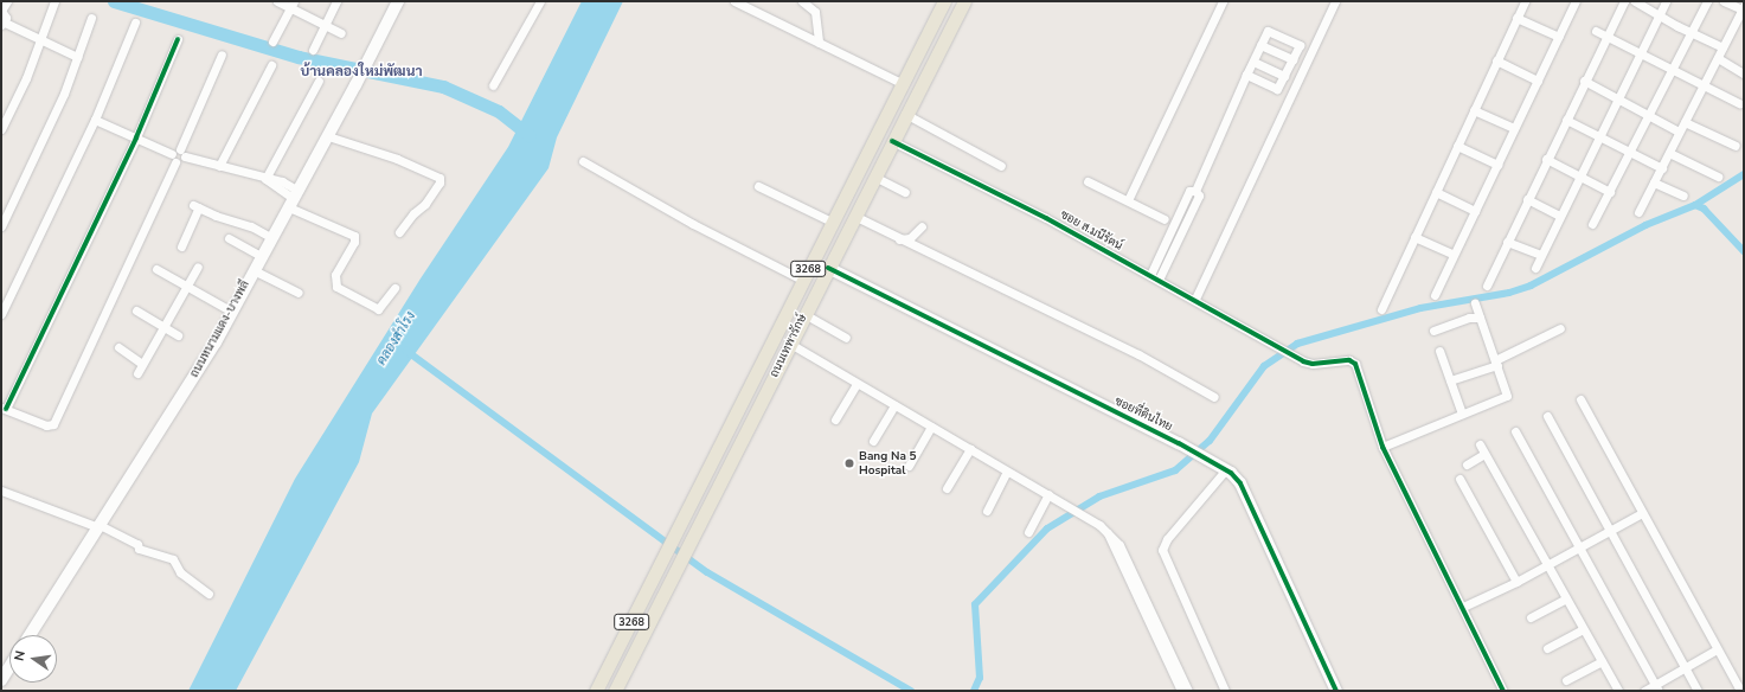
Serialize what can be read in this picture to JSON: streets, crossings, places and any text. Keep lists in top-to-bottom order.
{
  "streets": {
    "main road": [
      "3268",
      "ถนนหนามแดง-บางพลี",
      "ถนนเทพารักษ์",
      "ซอยที่ดินไทย"
    ],
    "street": ["ซอย ส.มนีรัตน์"]
  },
  "crossings": [
    ["ซอย ส.มนีรัตน์", "ถนนเทพารักษ์"],
    ["ถนนเทพารักษ์", "ซอยที่ดินไทย"]
  ],
  "districts": ["บ้านคลองใหม่พัฒนา"],
  "water": ["คลองสำโรง"],
  "places": ["Bang Na 5 Hospital"],
  "north": "left"
}
